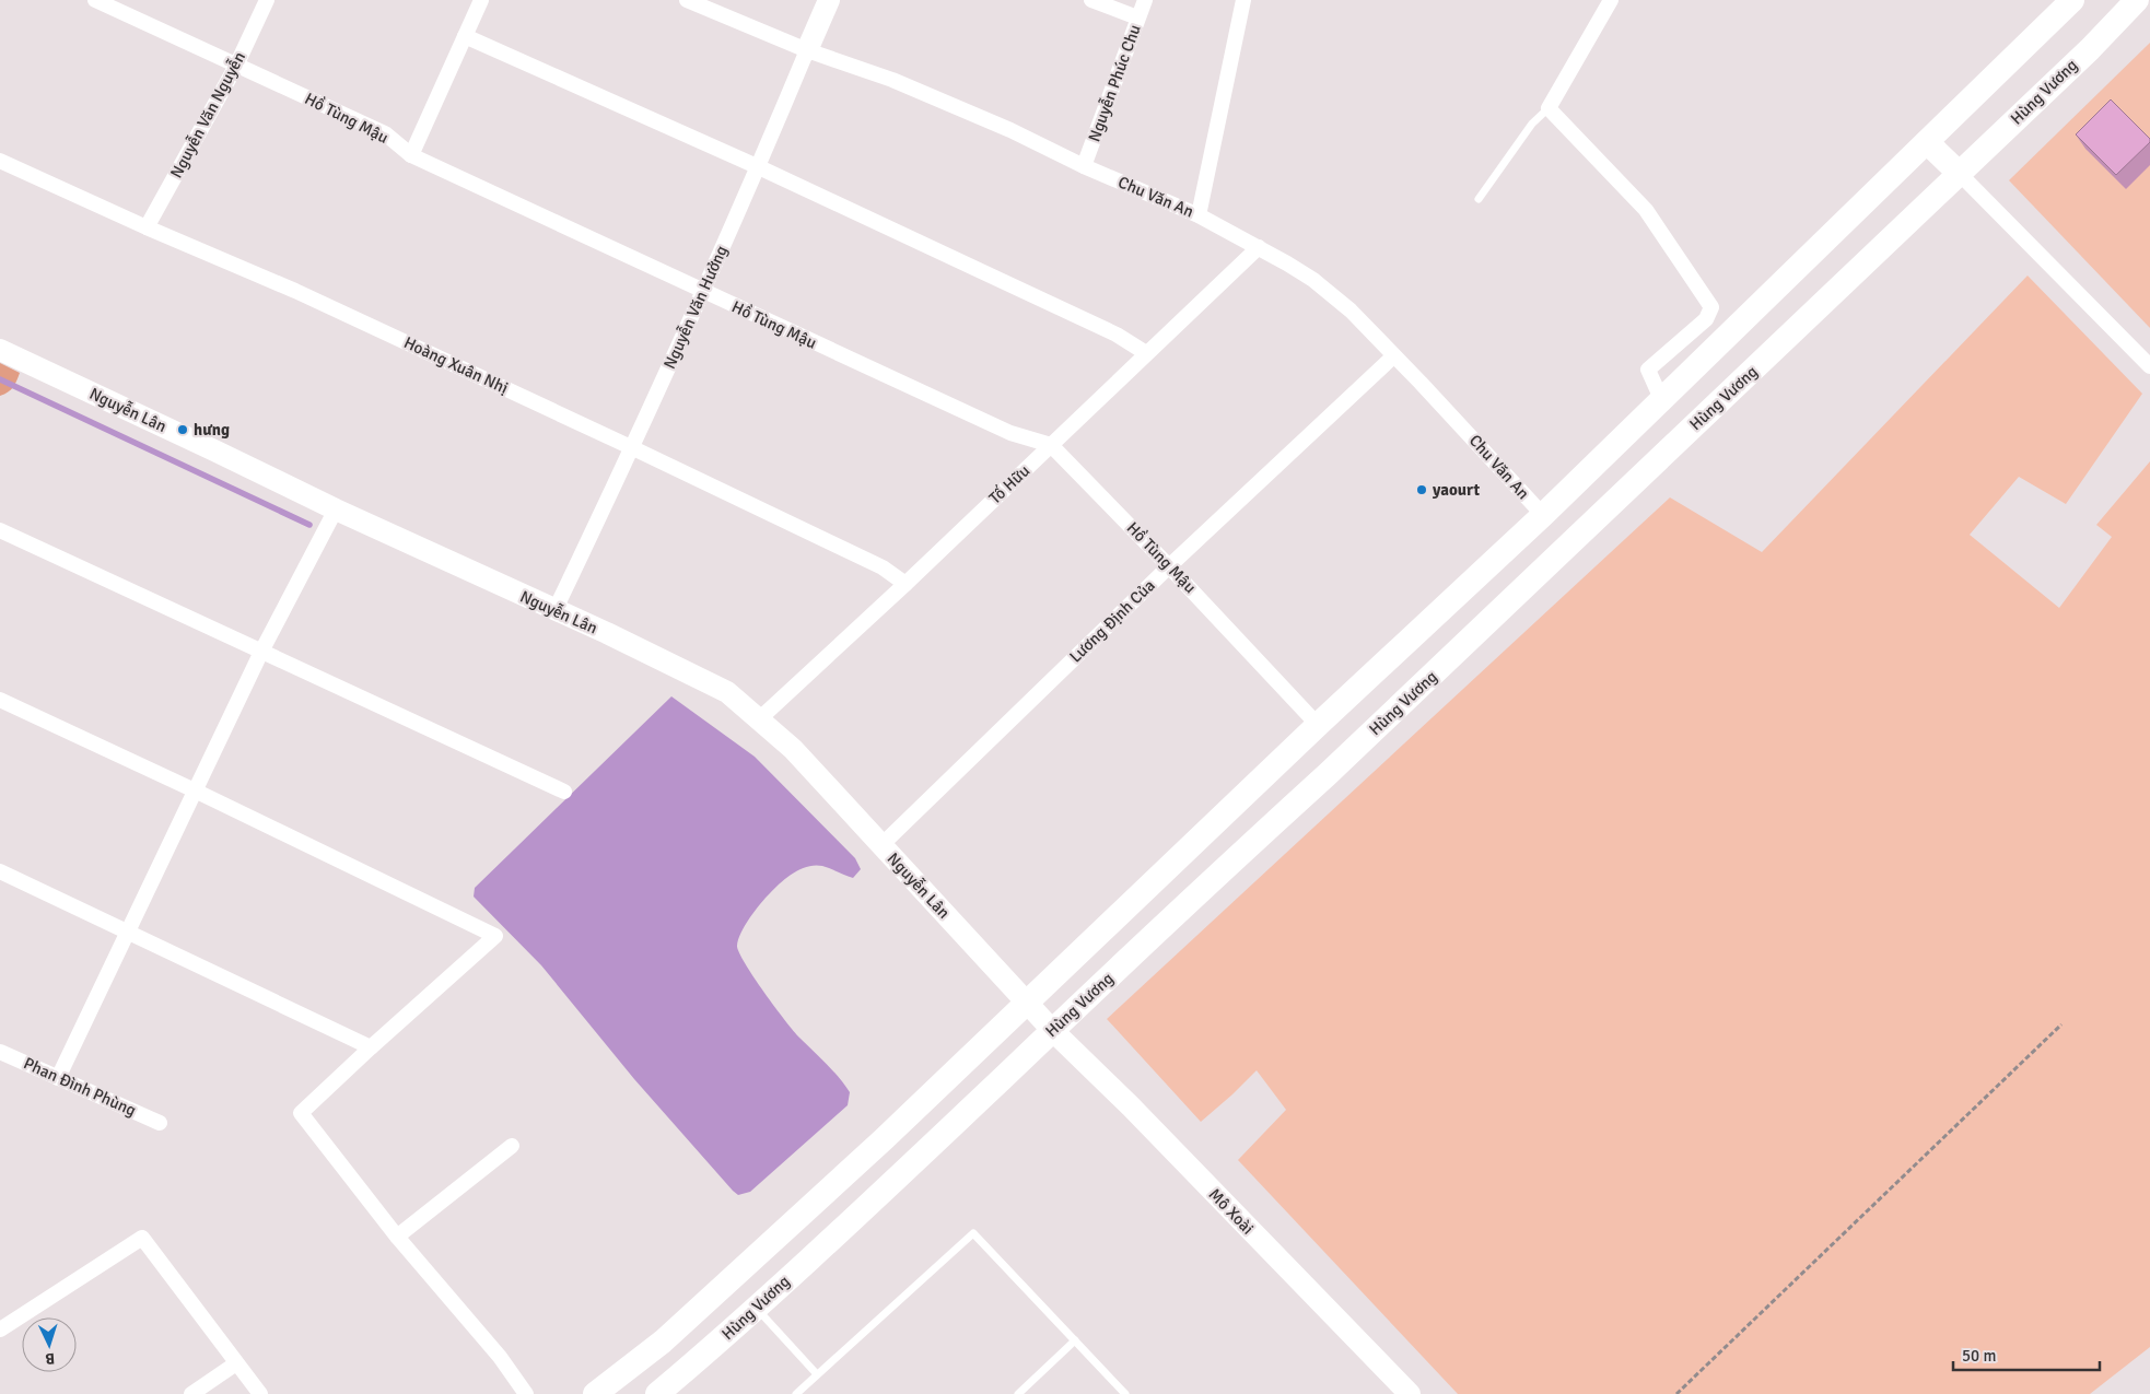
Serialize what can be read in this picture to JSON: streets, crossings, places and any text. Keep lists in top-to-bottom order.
{
  "streets": {
    "main road": ["Hùng Vương"],
    "street": [
      "Nguyễn Phúc Chu",
      "Nguyễn Văn Nguyễn",
      "Hồ Tùng Mậu",
      "Chu Văn An",
      "Nguyễn Văn Hưởng",
      "Hoàng Xuân Nhị",
      "Nguyễn Lân",
      "Tố Hữu",
      "Lương Định Của",
      "Phan Đình Phùng",
      "Mô Xoài"
    ]
  },
  "crossings": [
    ["Nguyễn Phúc Chu", "Chu Văn An"],
    ["Hùng Vương", "Nguyễn Lân"],
    ["Hùng Vương", "Mô Xoài"],
    ["Nguyễn Văn Nguyễn", "Hồ Tùng Mậu"],
    ["Nguyễn Văn Nguyễn", "Hoàng Xuân Nhị"],
    ["Hồ Tùng Mậu", "Nguyễn Văn Hưởng"],
    ["Hồ Tùng Mậu", "Tố Hữu"],
    ["Hồ Tùng Mậu", "Lương Định Của"],
    ["Chu Văn An", "Nguyễn Văn Hưởng"],
    ["Chu Văn An", "Tố Hữu"],
    ["Chu Văn An", "Lương Định Của"],
    ["Nguyễn Văn Hưởng", "Hoàng Xuân Nhị"],
    ["Nguyễn Văn Hưởng", "Nguyễn Lân"],
    ["Hoàng Xuân Nhị", "Tố Hữu"],
    ["Nguyễn Lân", "Tố Hữu"],
    ["Nguyễn Lân", "Lương Định Của"],
    ["Nguyễn Lân", "Mô Xoài"]
  ],
  "places": ["hưng", "yaourt"],
  "scale_bar": "50 m",
  "north": "bottom"
}
